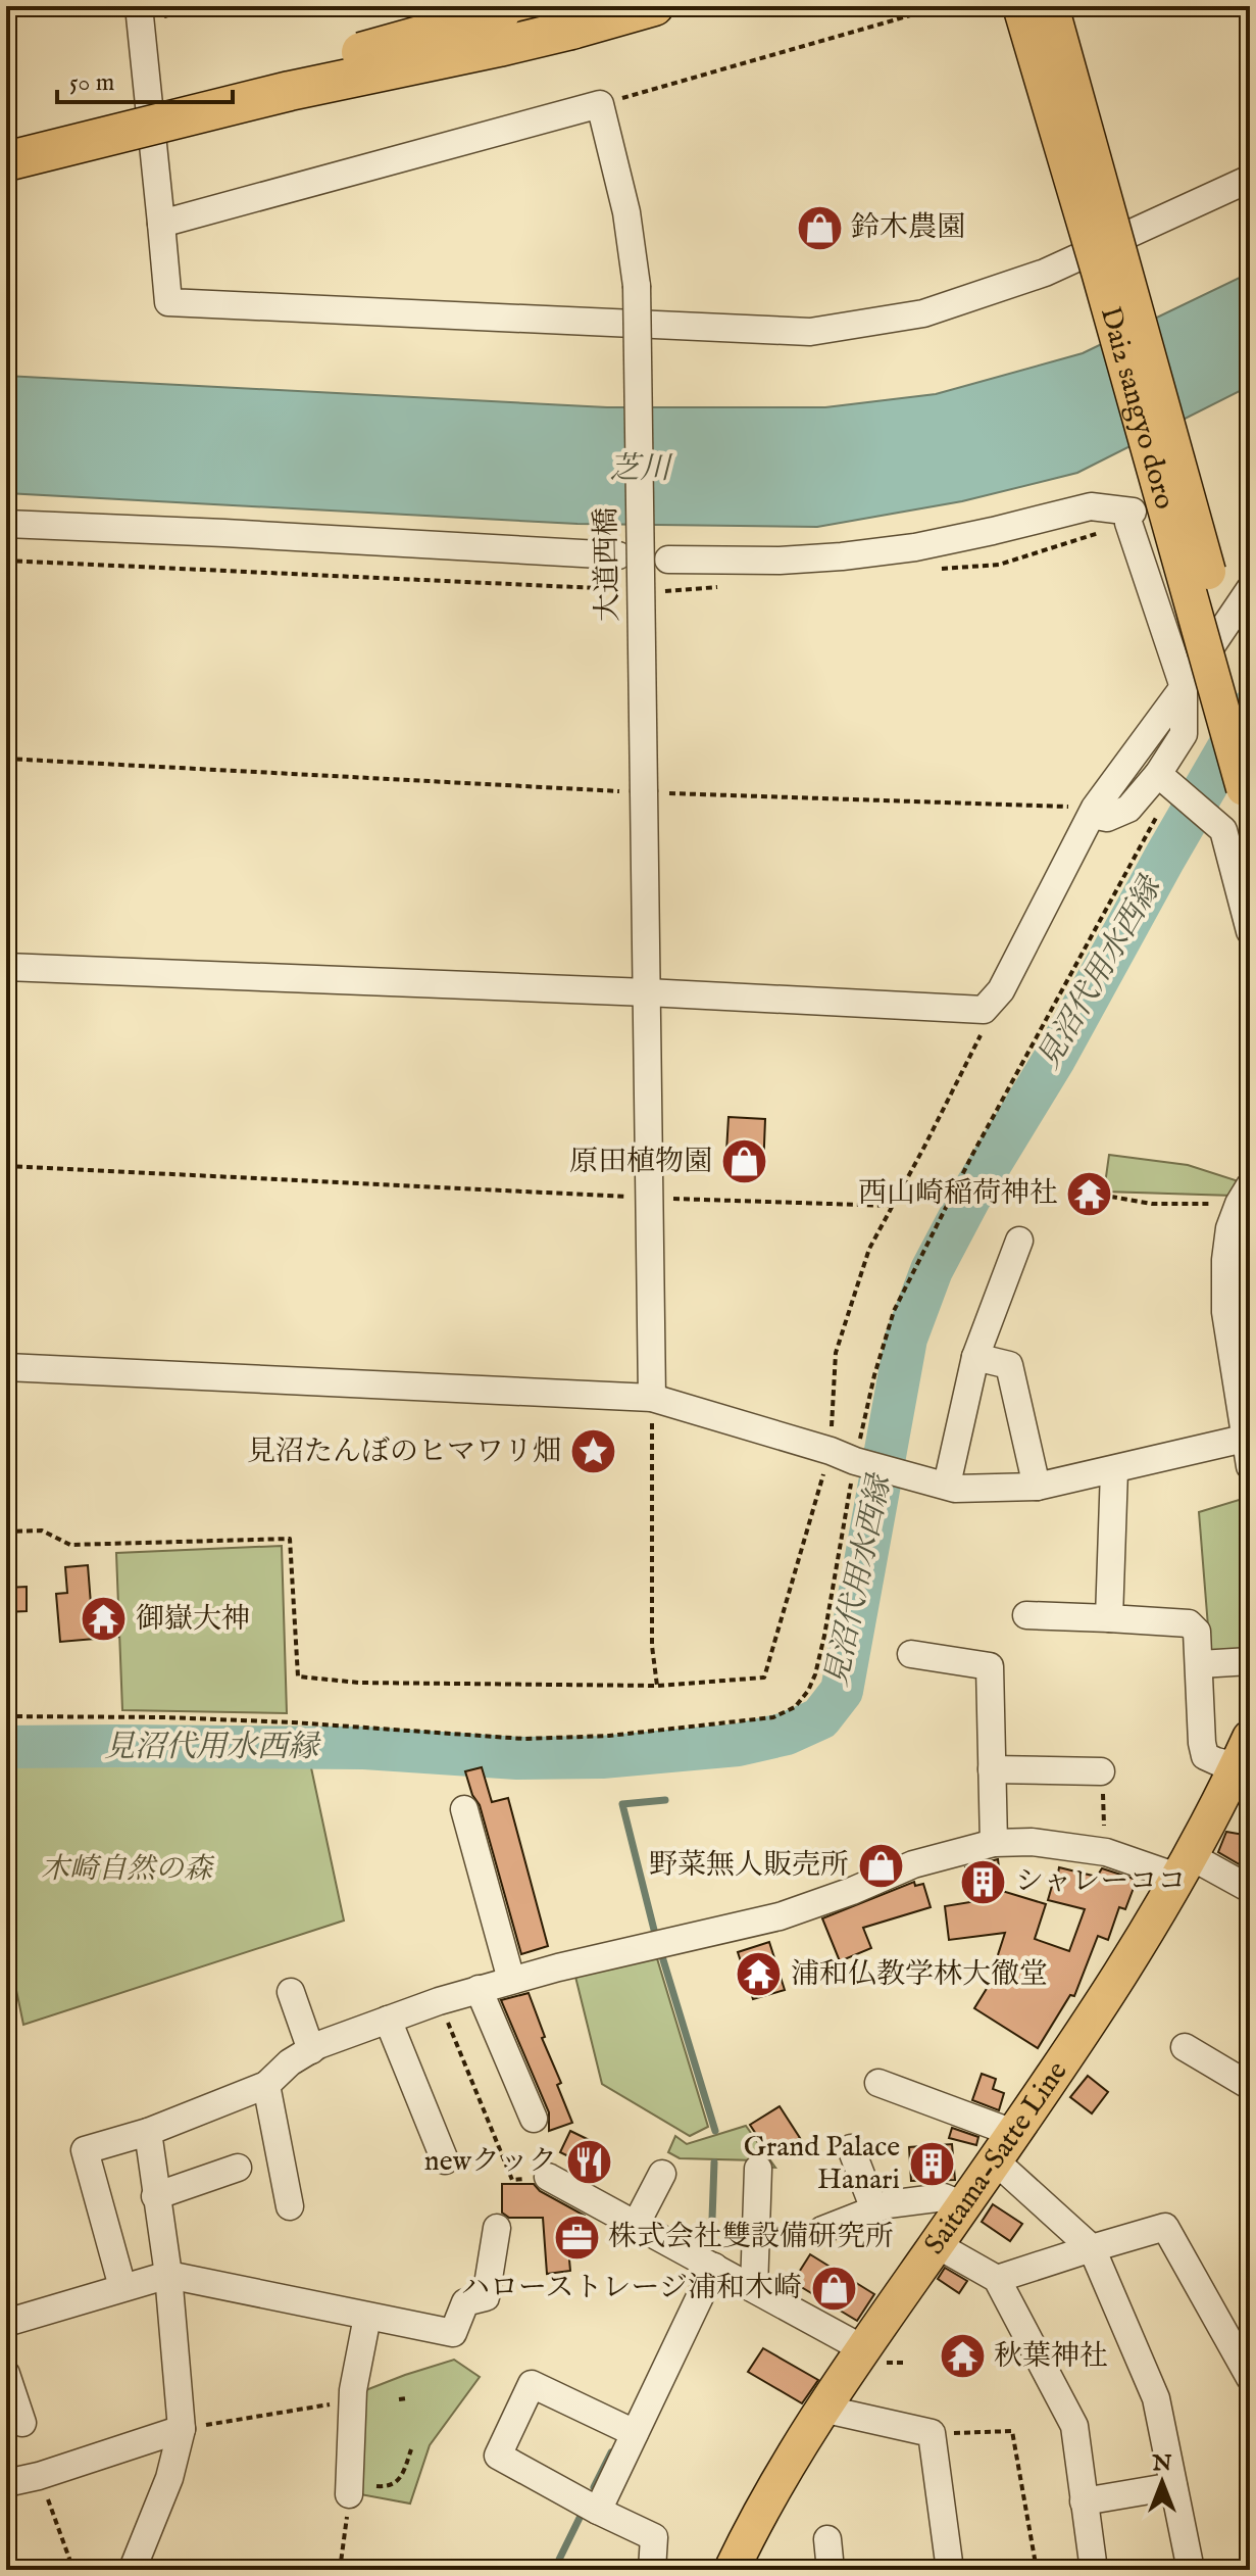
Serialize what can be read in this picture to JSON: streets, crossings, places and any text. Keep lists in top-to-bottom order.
{
  "streets": {
    "main road": ["Dai2 sangyo doro", "Saitama-Satte Line"],
    "street": ["大道西橋"]
  },
  "water": ["芝川", "見沼代用水西縁"],
  "parks": ["木崎自然の森"],
  "places": {
    "shop": [
      "鈴木農園",
      "原田植物園",
      "野菜無人販売所",
      "ハローストレージ浦和木崎"
    ],
    "temple": [
      "西山崎稲荷神社",
      "御嶽大神",
      "浦和仏教学林大徹堂",
      "秋葉神社"
    ],
    "place": ["見沼たんぼのヒマワリ畑"],
    "building": ["シャレーココ", "Grand Palace Hanari"],
    "restaurant": ["newクック"],
    "office": ["株式会社雙設備研究所"]
  },
  "scale_bar": "50 m",
  "north": "top"
}
